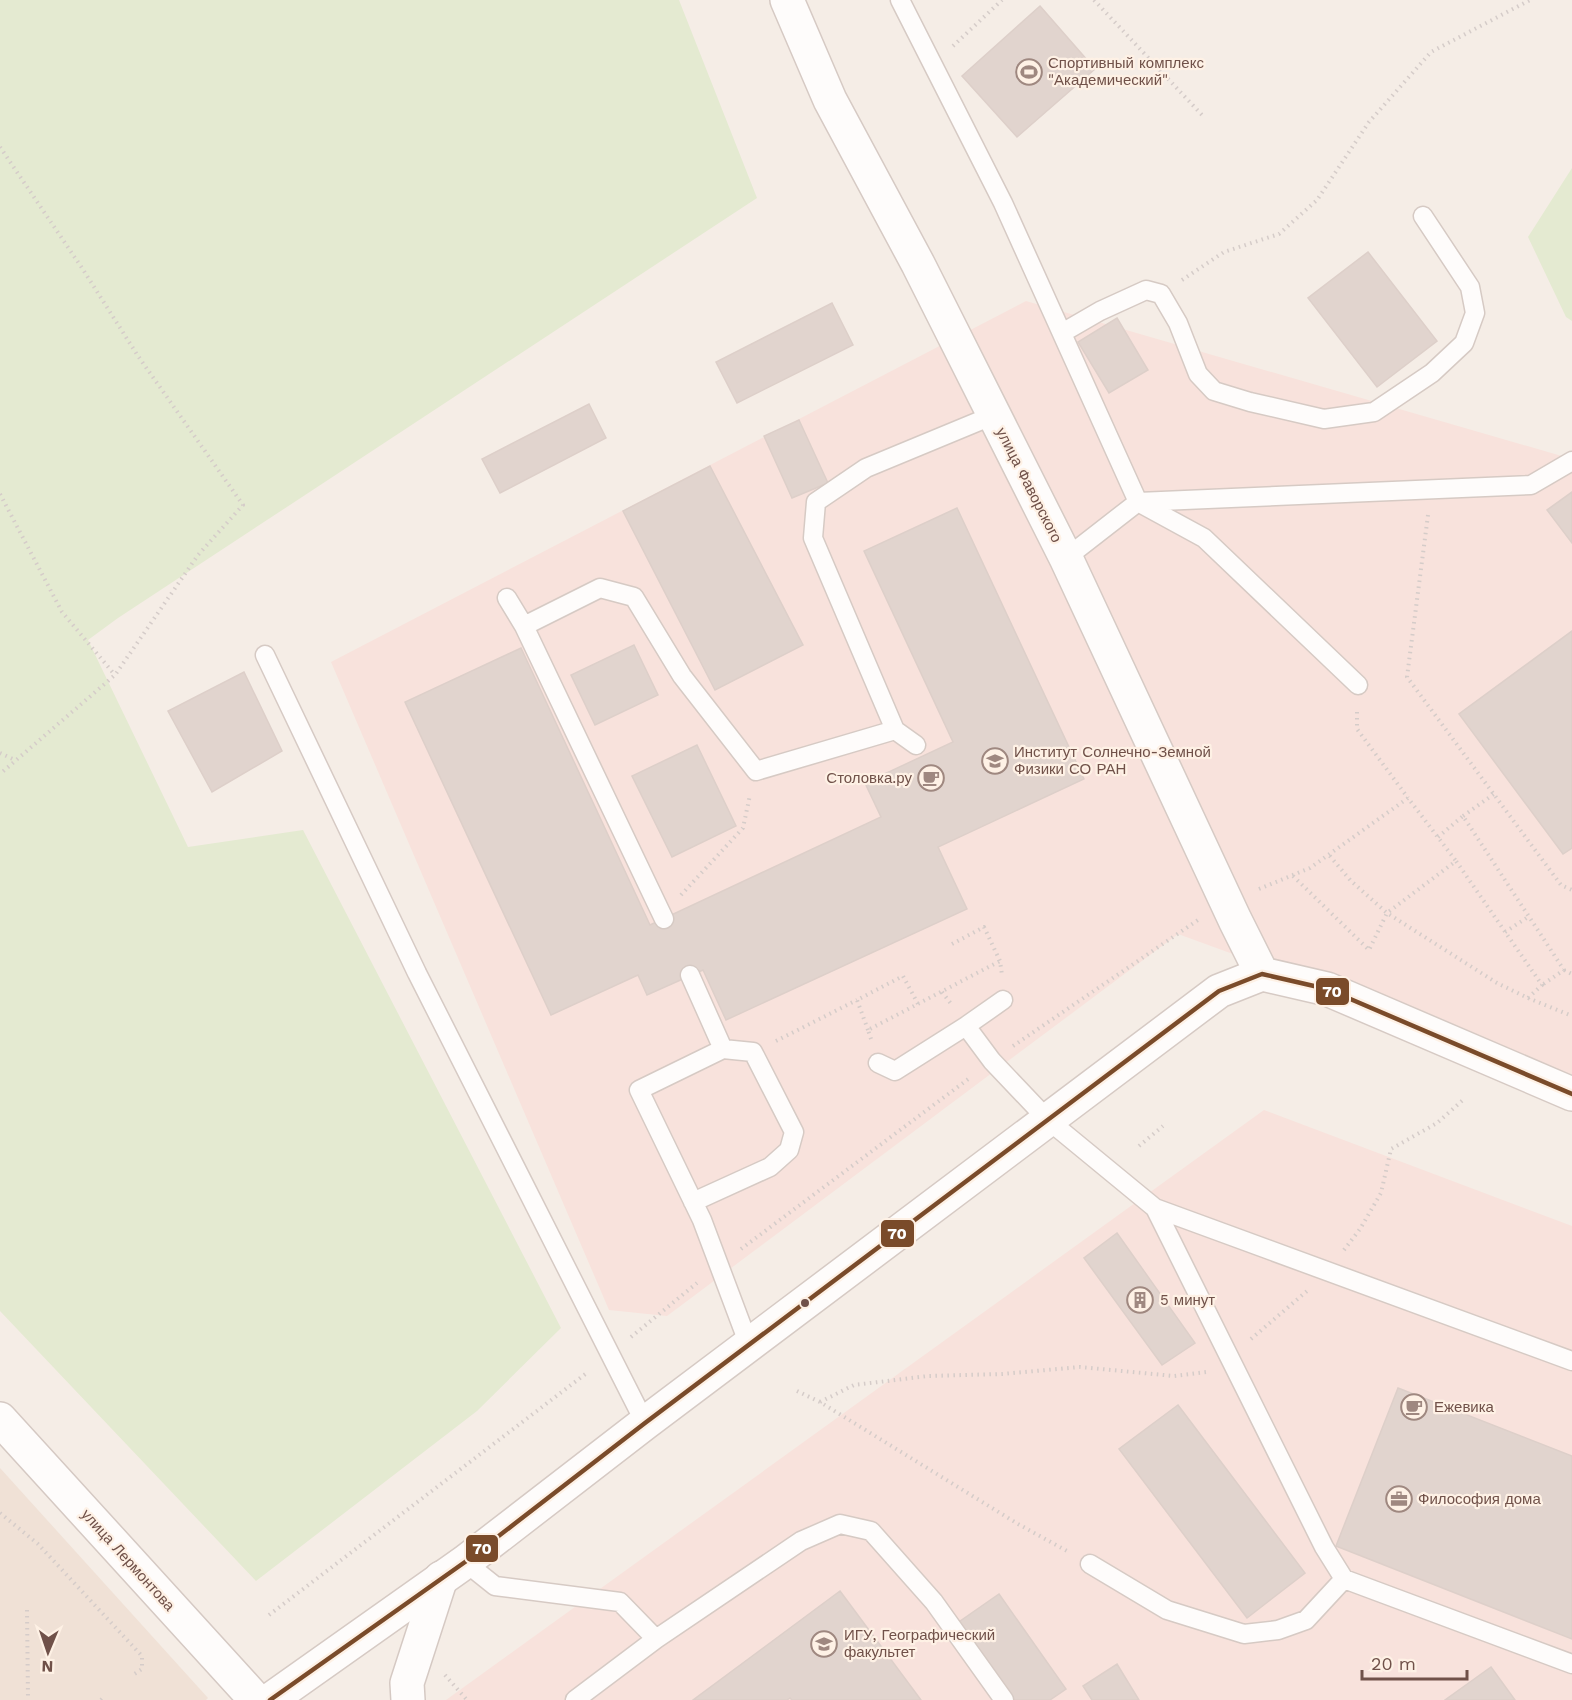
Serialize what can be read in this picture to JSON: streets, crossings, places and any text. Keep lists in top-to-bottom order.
{
  "streets": {
    "street": ["улица Фаворского", "улица Лермонтова"]
  },
  "places": {
    "sports": ["Спортивный комплекс \"Академический\""],
    "school or university": ["Институт Солнечно-Земной Физики СО РАН", "ИГУ, Географический факультет"],
    "cafe": ["Столовка.ру", "Ежевика"],
    "building": ["5 минут"],
    "office": ["Философия дома"]
  },
  "lines": ["transit line 70"],
  "scale_bar": "20 m",
  "north": "bottom"
}
